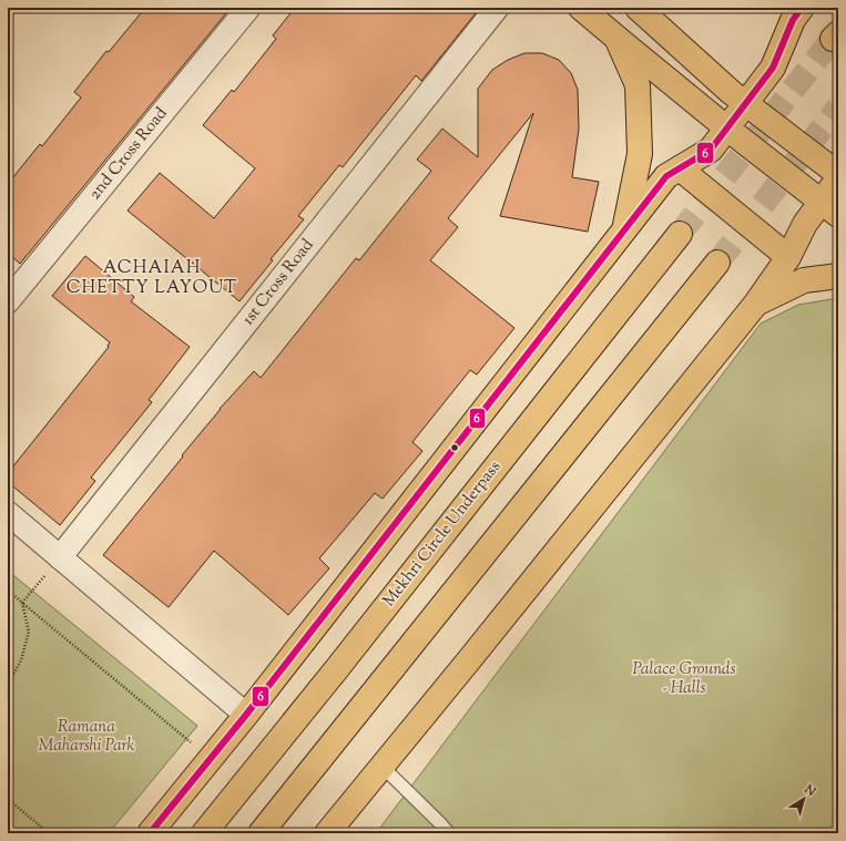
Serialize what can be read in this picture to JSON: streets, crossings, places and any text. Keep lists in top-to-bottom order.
{
  "streets": {
    "main road": ["Mekhri Circle Underpass"],
    "street": ["2nd Cross Road", "1st Cross Road"]
  },
  "districts": ["ACHAIAH CHETTY LAYOUT"],
  "parks": ["Palace Grounds - Halls", "Ramana Maharshi Park"],
  "lines": ["transit line 6"],
  "north": "top right"
}
